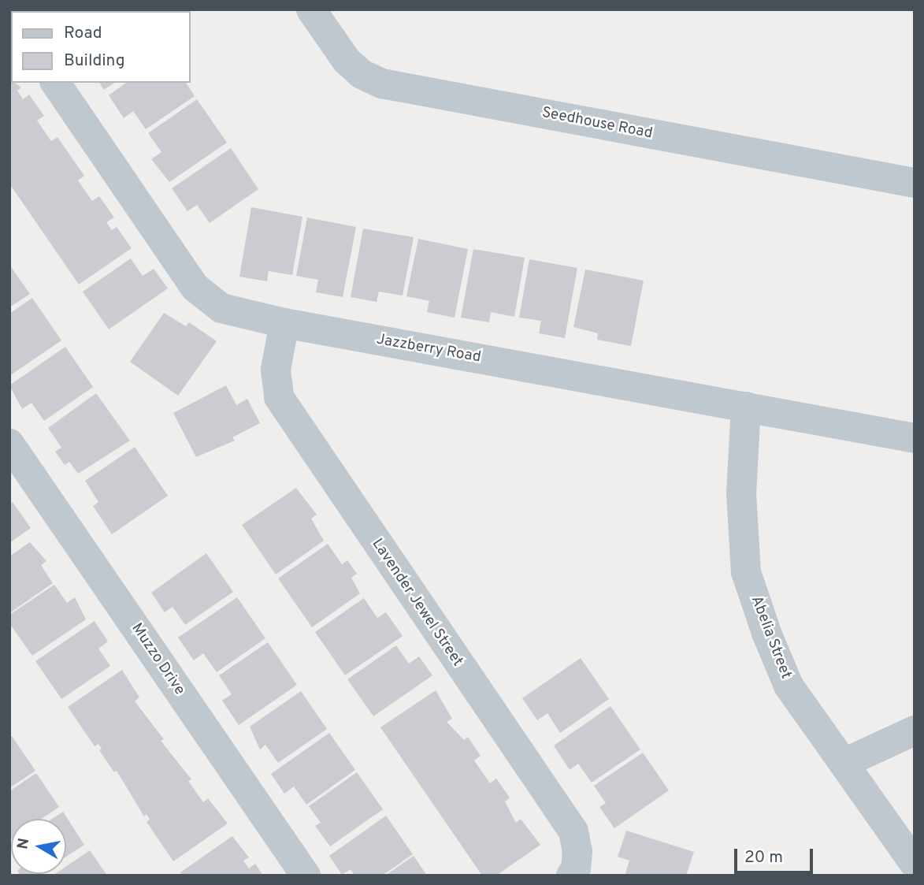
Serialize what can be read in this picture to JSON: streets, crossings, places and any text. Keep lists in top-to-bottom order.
{
  "streets": {
    "street": [
      "Seedhouse Road",
      "Jazzberry Road",
      "Lavender Jewel Street",
      "Abelia Street",
      "Muzzo Drive"
    ]
  },
  "crossings": [
    ["Jazzberry Road", "Lavender Jewel Street"],
    ["Jazzberry Road", "Abelia Street"]
  ],
  "legend": ["Road", "Building"],
  "scale_bar": "20 m",
  "north": "left"
}
